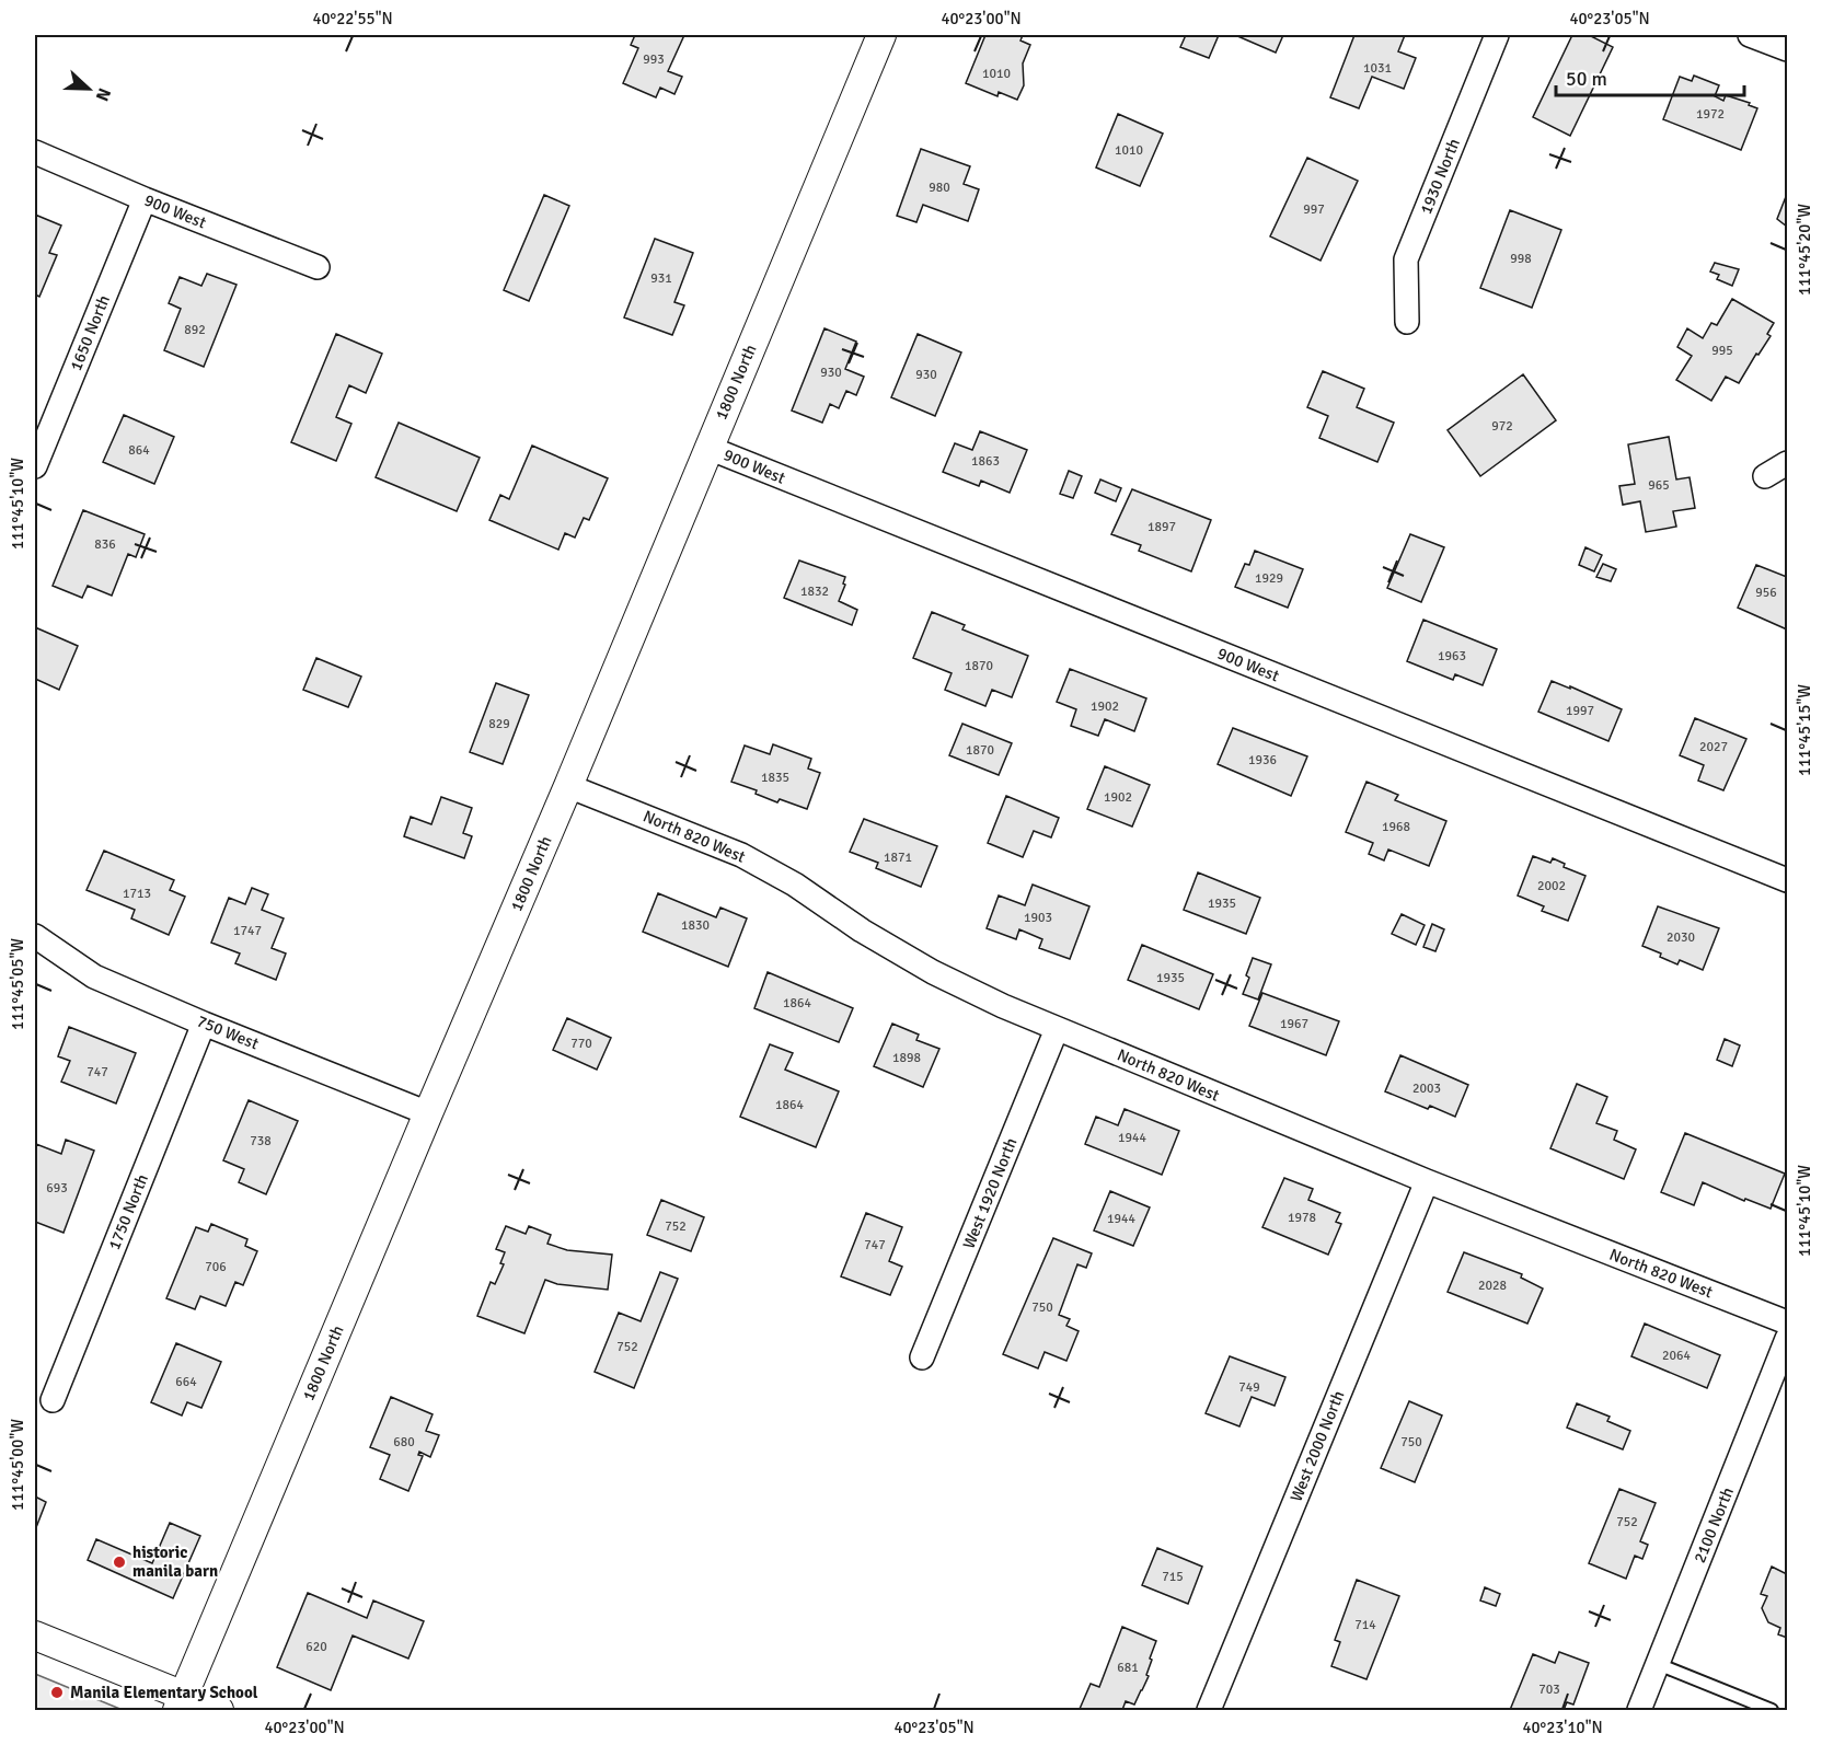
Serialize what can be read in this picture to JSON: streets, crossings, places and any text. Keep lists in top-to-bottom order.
{
  "streets": {
    "street": [
      "1930 North",
      "900 West",
      "1650 North",
      "1800 North",
      "North 820 West",
      "750 West",
      "West 1920 North",
      "1750 North",
      "West 2000 North",
      "2100 North"
    ]
  },
  "crossings": [
    ["900 West", "1650 North"],
    ["900 West", "1800 North"],
    ["1800 North", "North 820 West"],
    ["1800 North", "750 West"],
    ["North 820 West", "West 1920 North"],
    ["North 820 West", "West 2000 North"],
    ["750 West", "1750 North"]
  ],
  "places": ["historic manila barn", "Manila Elementary School"],
  "house_numbers": [
    "993",
    "1031",
    "1010",
    "1972",
    "1010",
    "980",
    "997",
    "998",
    "931",
    "892",
    "995",
    "930",
    "930",
    "972",
    "864",
    "1863",
    "965",
    "1897",
    "836",
    "1929",
    "1832",
    "956",
    "1963",
    "1870",
    "1902",
    "1997",
    "829",
    "2027",
    "1870",
    "1936",
    "1835",
    "1902",
    "1968",
    "1871",
    "2002",
    "1713",
    "1935",
    "1903",
    "1830",
    "1747",
    "2030",
    "1935",
    "1864",
    "1967",
    "770",
    "1898",
    "747",
    "2003",
    "1864",
    "1944",
    "738",
    "693",
    "1978",
    "1944",
    "752",
    "747",
    "706",
    "2028",
    "750",
    "752",
    "2064",
    "664",
    "749",
    "680",
    "750",
    "752",
    "715",
    "714",
    "620",
    "681",
    "703"
  ],
  "scale_bar": "50 m",
  "north": "right",
  "coordinates": [
    "40°22'55\"N",
    "40°23'00\"N",
    "40°23'05\"N",
    "111°45'20\"W",
    "111°45'10\"W",
    "111°45'15\"W",
    "111°45'05\"W",
    "111°45'00\"W",
    "40°23'10\"N"
  ]
}
